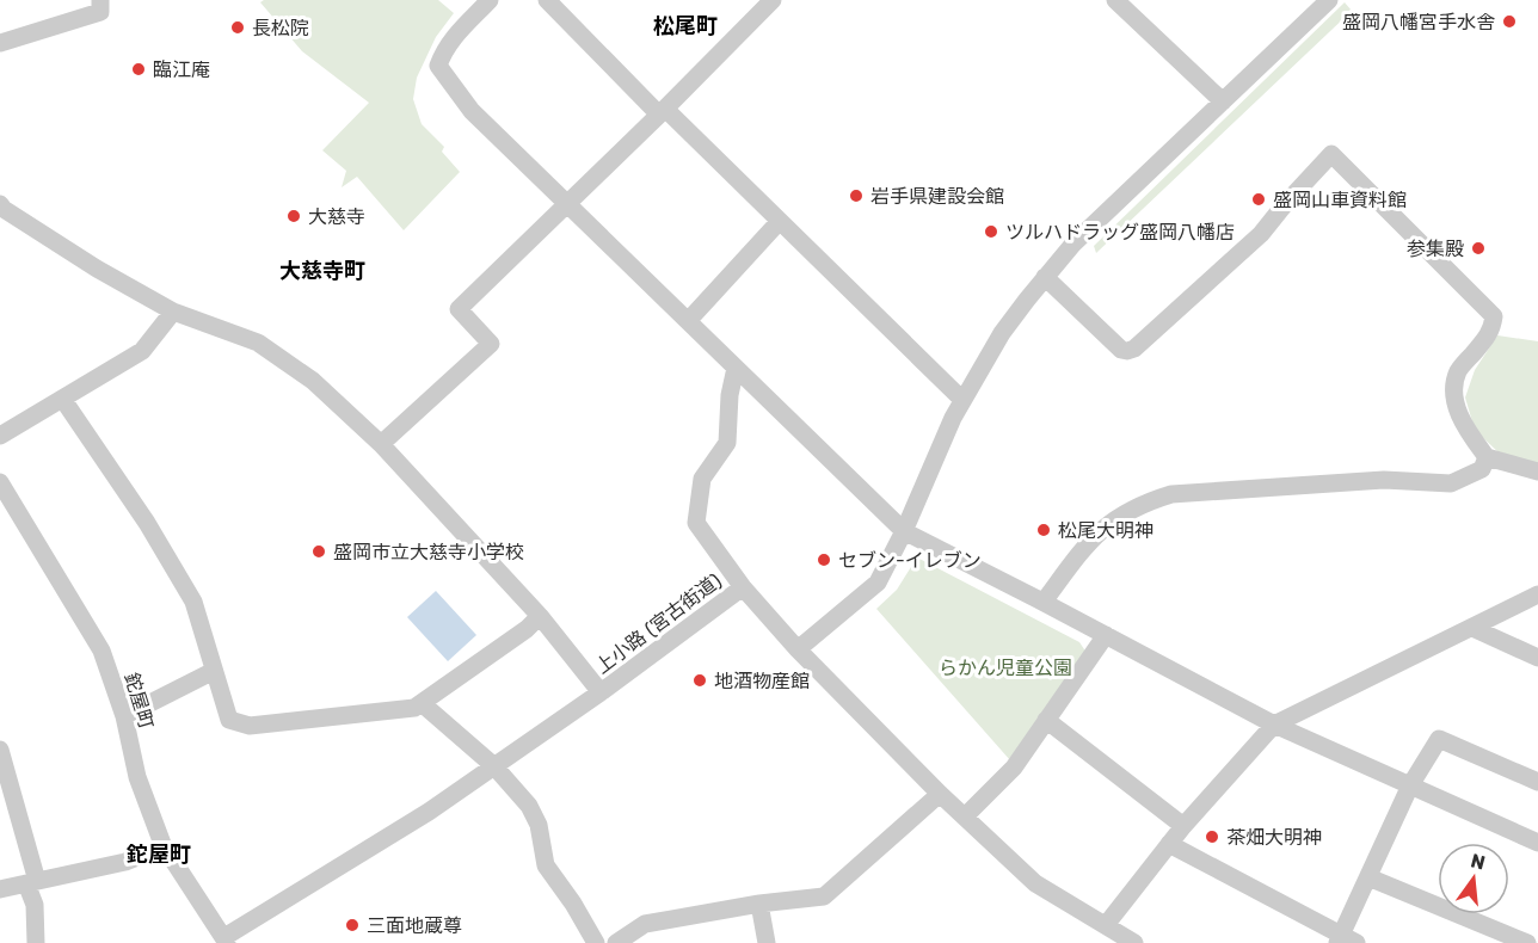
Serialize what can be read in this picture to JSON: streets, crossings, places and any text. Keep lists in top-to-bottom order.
{
  "streets": {
    "street": ["上小路 (宮古街道)", "鉈屋町"]
  },
  "crossings": [
    ["上小路 (宮古街道)", "鉈屋町"]
  ],
  "districts": ["松尾町", "大慈寺町", "鉈屋町"],
  "parks": ["らかん児童公園"],
  "places": [
    "盛岡八幡宮手水舎",
    "長松院",
    "臨江庵",
    "岩手県建設会館",
    "盛岡山車資料館",
    "大慈寺",
    "ツルハドラッグ盛岡八幡店",
    "参集殿",
    "松尾大明神",
    "盛岡市立大慈寺小学校",
    "セブン-イレブン",
    "地酒物産館",
    "茶畑大明神",
    "三面地蔵尊"
  ],
  "north": "top"
}
